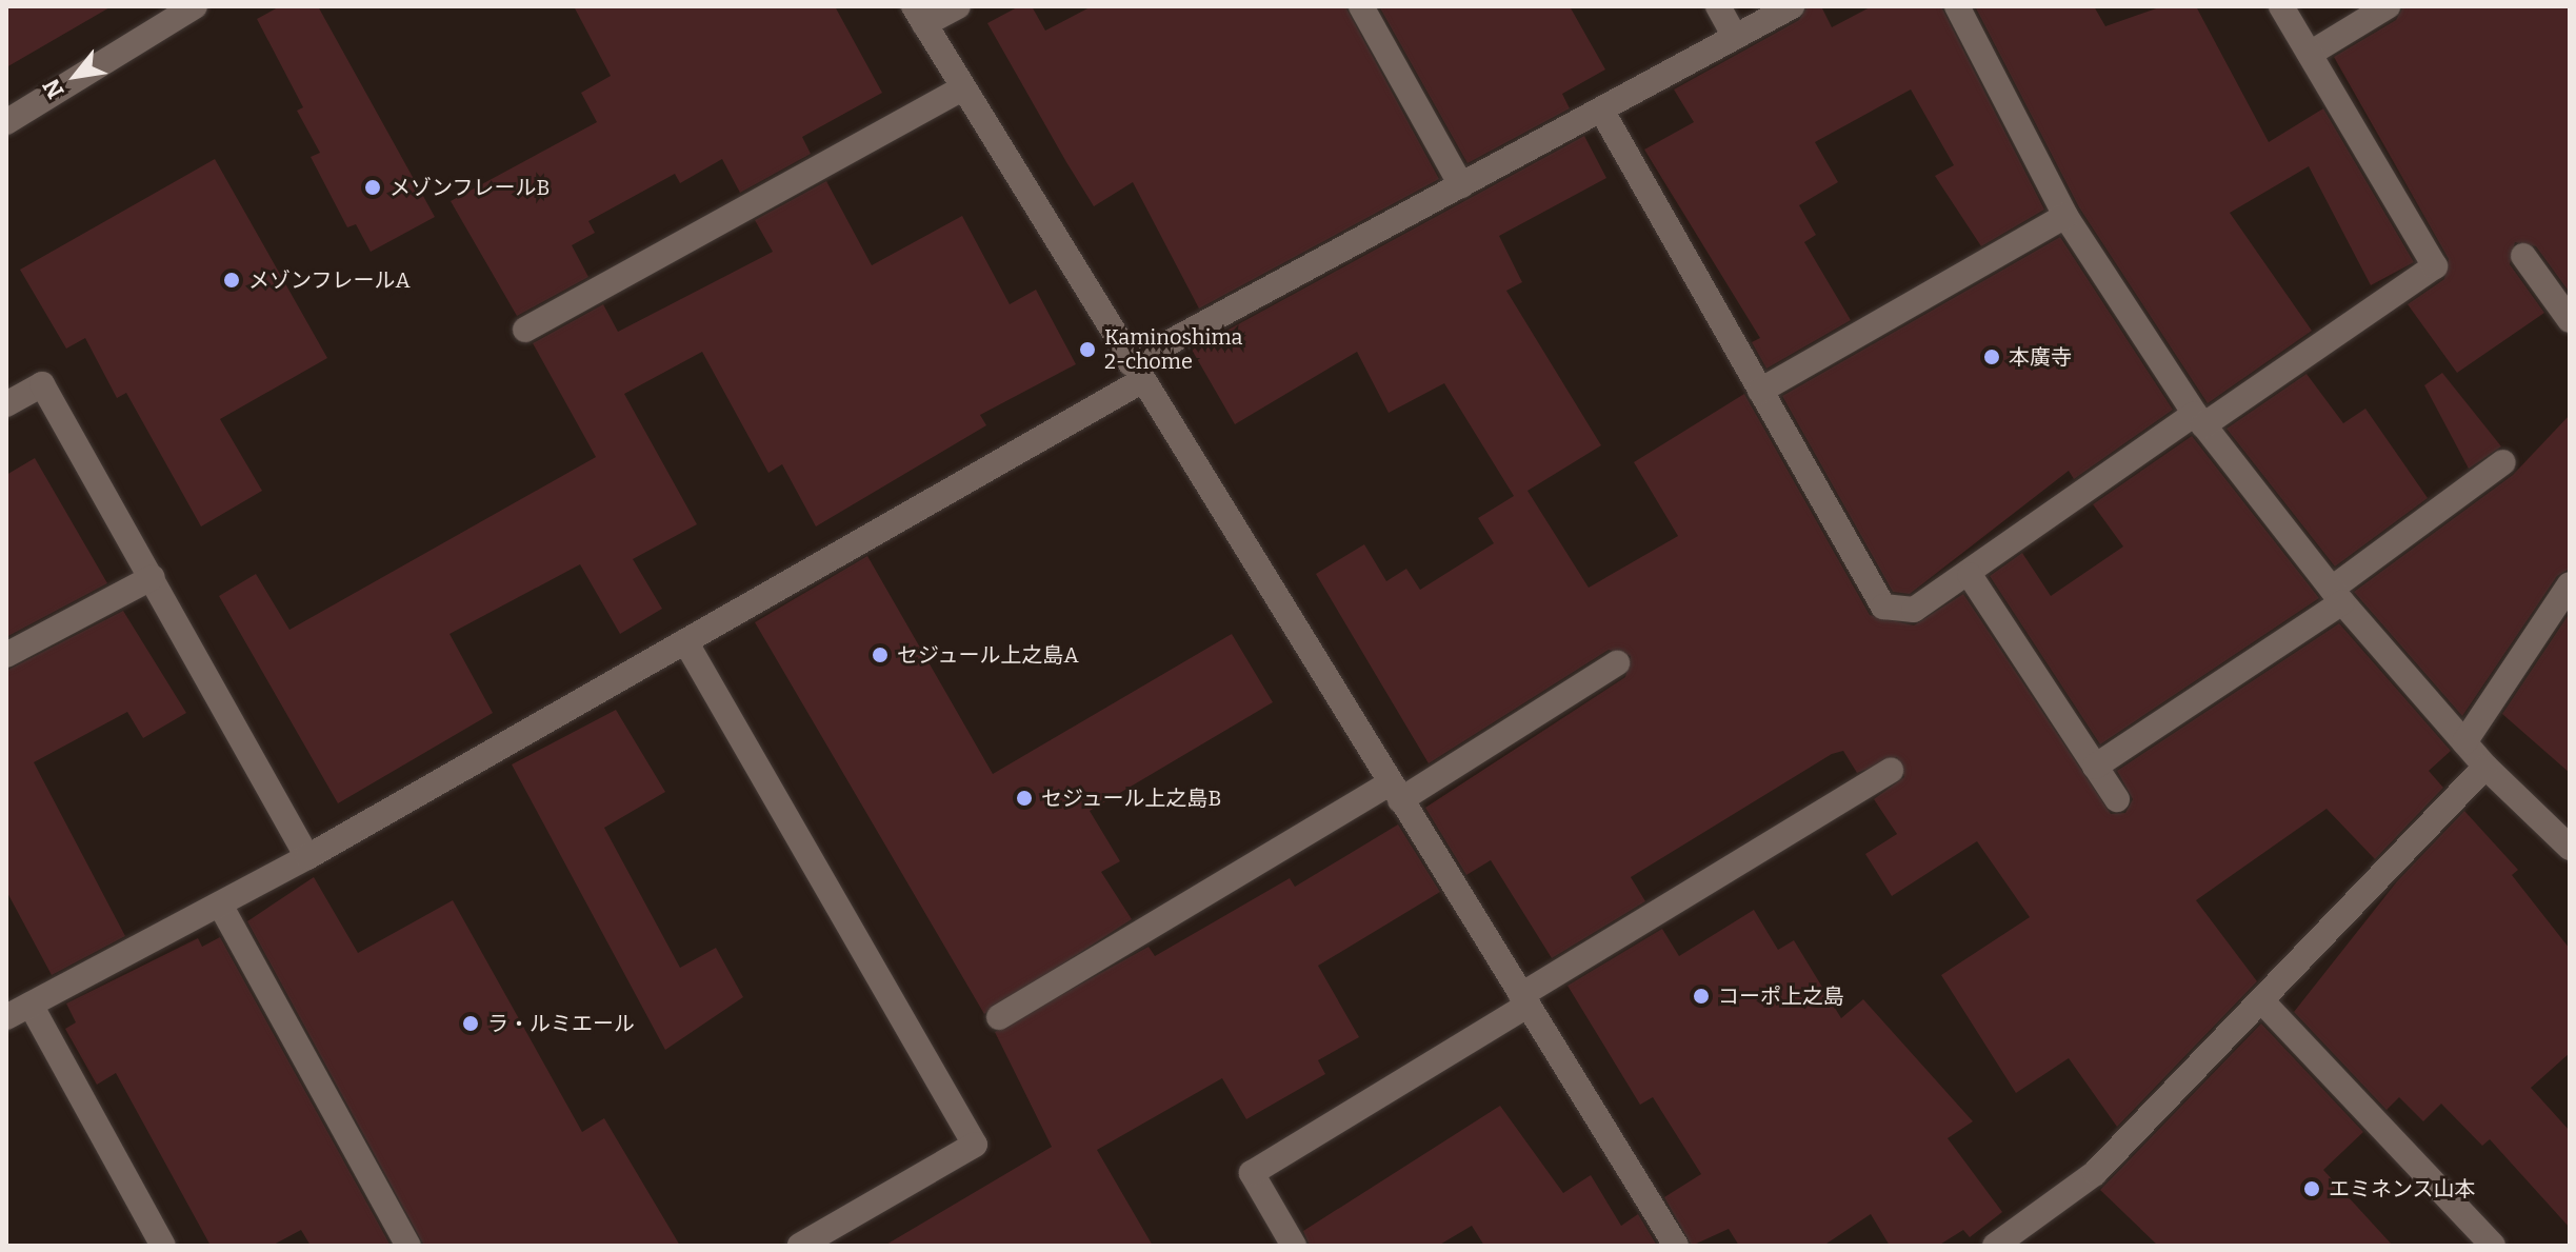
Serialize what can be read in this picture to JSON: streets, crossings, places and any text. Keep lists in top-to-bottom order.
{
  "places": [
    "メゾンフレールB",
    "メゾンフレールA",
    "Kaminoshima 2-chome",
    "本廣寺",
    "セジュール上之島A",
    "セジュール上之島B",
    "コーポ上之島",
    "ラ・ルミエール",
    "エミネンス山本"
  ],
  "north": "bottom left"
}
